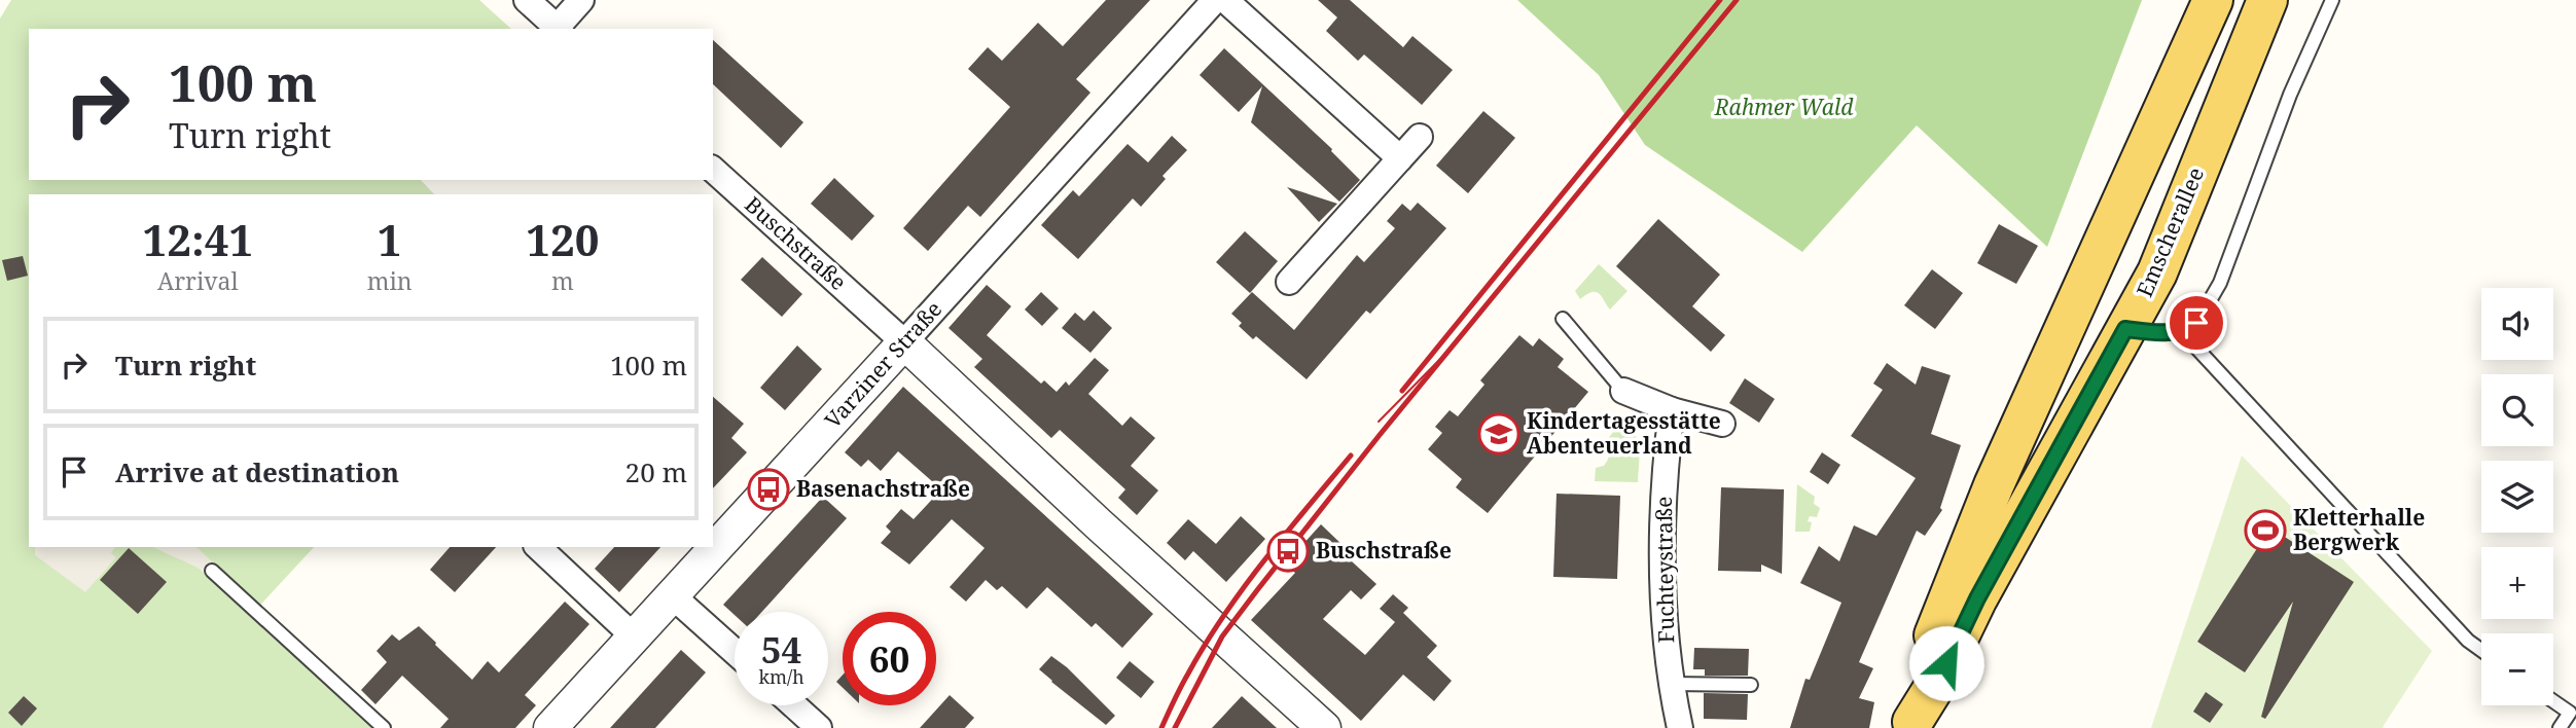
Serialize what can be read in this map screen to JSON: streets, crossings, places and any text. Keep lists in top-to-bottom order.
{
  "streets": {
    "main road": ["Emscherallee"],
    "street": ["Buschstraße", "Varziner Straße", "Fuchteystraße"]
  },
  "crossings": [
    ["Buschstraße", "Varziner Straße"]
  ],
  "parks": ["Rahmer Wald"],
  "places": {
    "school or university": ["Kindertagesstätte Abenteuerland"],
    "bus stop": ["Basenachstraße", "Buschstraße"],
    "sports": ["Kletterhalle Bergwerk"]
  },
  "page": {
    "turn": ["100 m", "Turn right"],
    "eta": [
      "12:41",
      "Arrival",
      "1",
      "min",
      "120",
      "m"
    ],
    "map_buttons": ["+", "−"],
    "list": [
      {
        "name": "Turn right",
        "value": "100 m"
      },
      {
        "name": "Arrive at destination",
        "value": "20 m"
      }
    ],
    "speed": "54 km/h",
    "limit": "60"
  }
}
